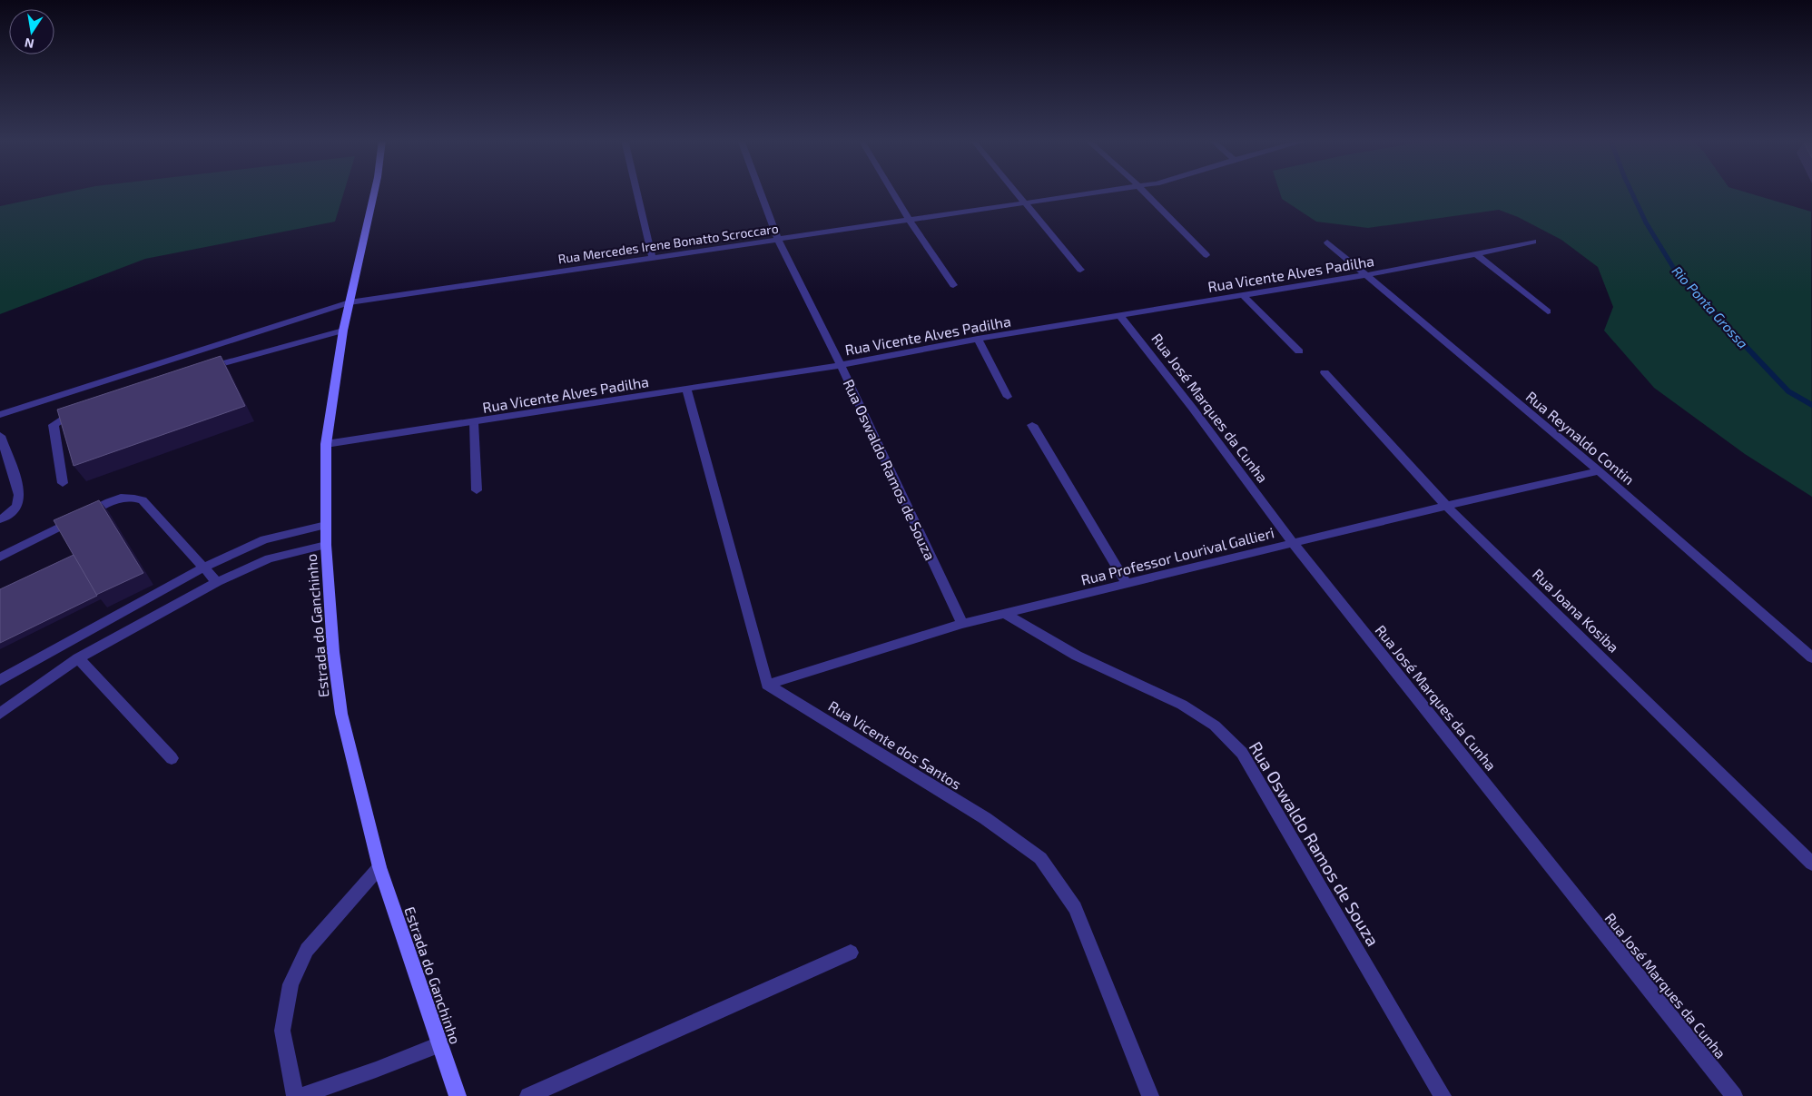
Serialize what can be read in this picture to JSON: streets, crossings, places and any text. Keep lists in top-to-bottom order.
{
  "streets": {
    "street": [
      "Rua Mercedes Irene Bonatto Scroccaro",
      "Rua Vicente Alves Padilha",
      "Rua José Marques da Cunha",
      "Rua Reynaldo Contin",
      "Rua Oswaldo Ramos de Souza",
      "Rua Professor Lourival Gallieri",
      "Rua Joana Kosiba",
      "Estrada do Ganchinho",
      "Rua Vicente dos Santos"
    ]
  },
  "crossings": [
    ["Rua Mercedes Irene Bonatto Scroccaro", "Rua Oswaldo Ramos de Souza"],
    ["Rua Mercedes Irene Bonatto Scroccaro", "Estrada do Ganchinho"],
    ["Rua Vicente Alves Padilha", "Rua José Marques da Cunha"],
    ["Rua Vicente Alves Padilha", "Rua Reynaldo Contin"],
    ["Rua Vicente Alves Padilha", "Rua Oswaldo Ramos de Souza"],
    ["Rua Vicente Alves Padilha", "Estrada do Ganchinho"],
    ["Rua José Marques da Cunha", "Rua Professor Lourival Gallieri"],
    ["Rua Reynaldo Contin", "Rua Professor Lourival Gallieri"],
    ["Rua Oswaldo Ramos de Souza", "Rua Professor Lourival Gallieri"],
    ["Rua Professor Lourival Gallieri", "Rua Joana Kosiba"],
    ["Rua Professor Lourival Gallieri", "Rua Vicente dos Santos"]
  ],
  "water": ["Rio Ponta Grossa"],
  "north": "bottom"
}
